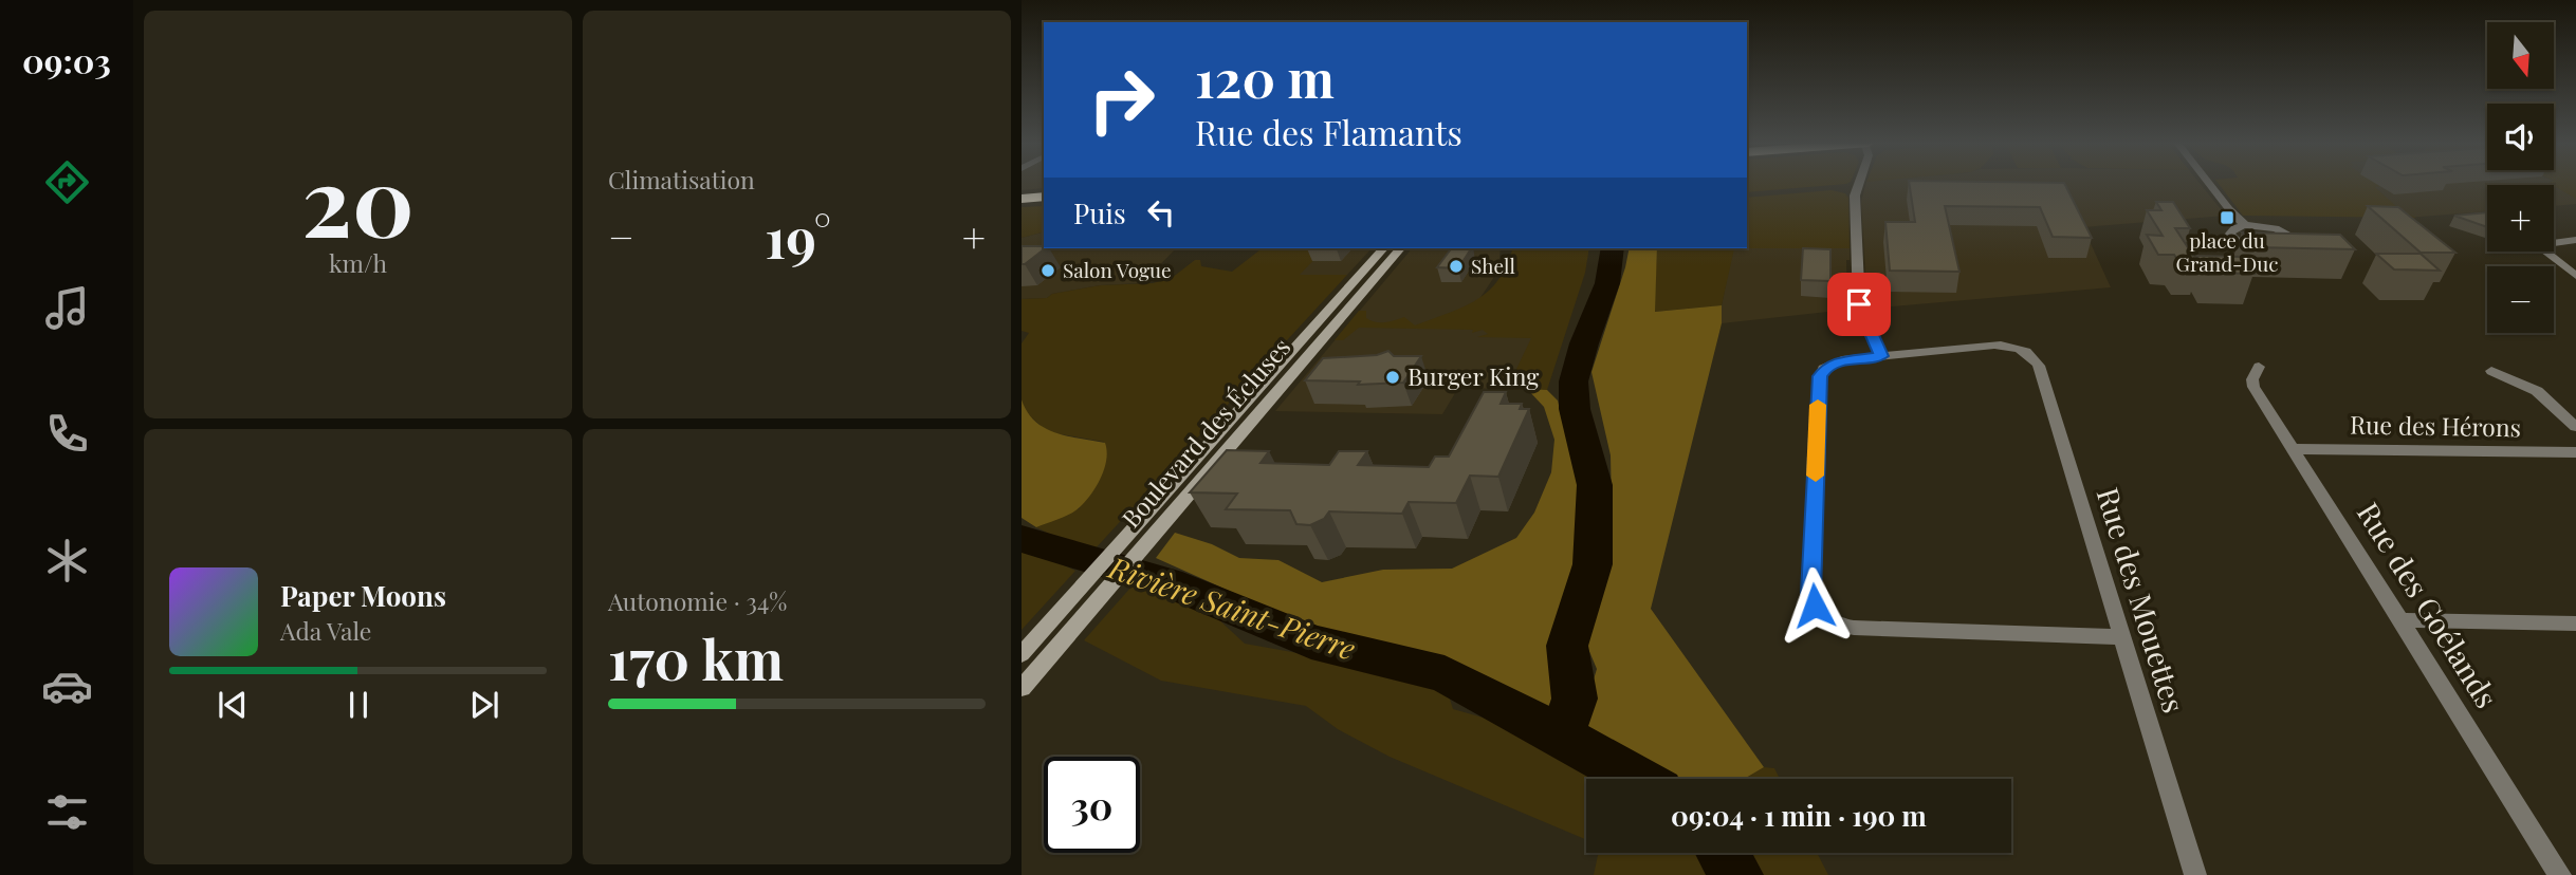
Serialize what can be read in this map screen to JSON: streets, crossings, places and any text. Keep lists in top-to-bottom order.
{
  "streets": {
    "street": [
      "Rue des Hérons",
      "Boulevard des Écluses",
      "Rue des Mouettes",
      "Rue des Goélands"
    ]
  },
  "crossings": [
    ["Rue des Hérons", "Rue des Goélands"]
  ],
  "water": ["Rivière Saint-Pierre"],
  "places": {
    "transit": ["place du Grand-Duc"],
    "other": ["Shell", "Salon Vogue", "Burger King"]
  },
  "north": "bottom",
  "page": {
    "tabs": "09:03",
    "tile": [
      ["20", "km/h"],
      "Climatisation",
      ["Autonomie · 34%", "170 km"]
    ],
    "map_buttons": ["+", "−"],
    "turn": ["120 m", "Rue des Flamants"],
    "then": "Puis",
    "heat": ["−", "19°", "+"],
    "song": ["Paper Moons", "Ada Vale"],
    "limit": "30",
    "trip": "09:04 · 1 min · 190 m"
  }
}
